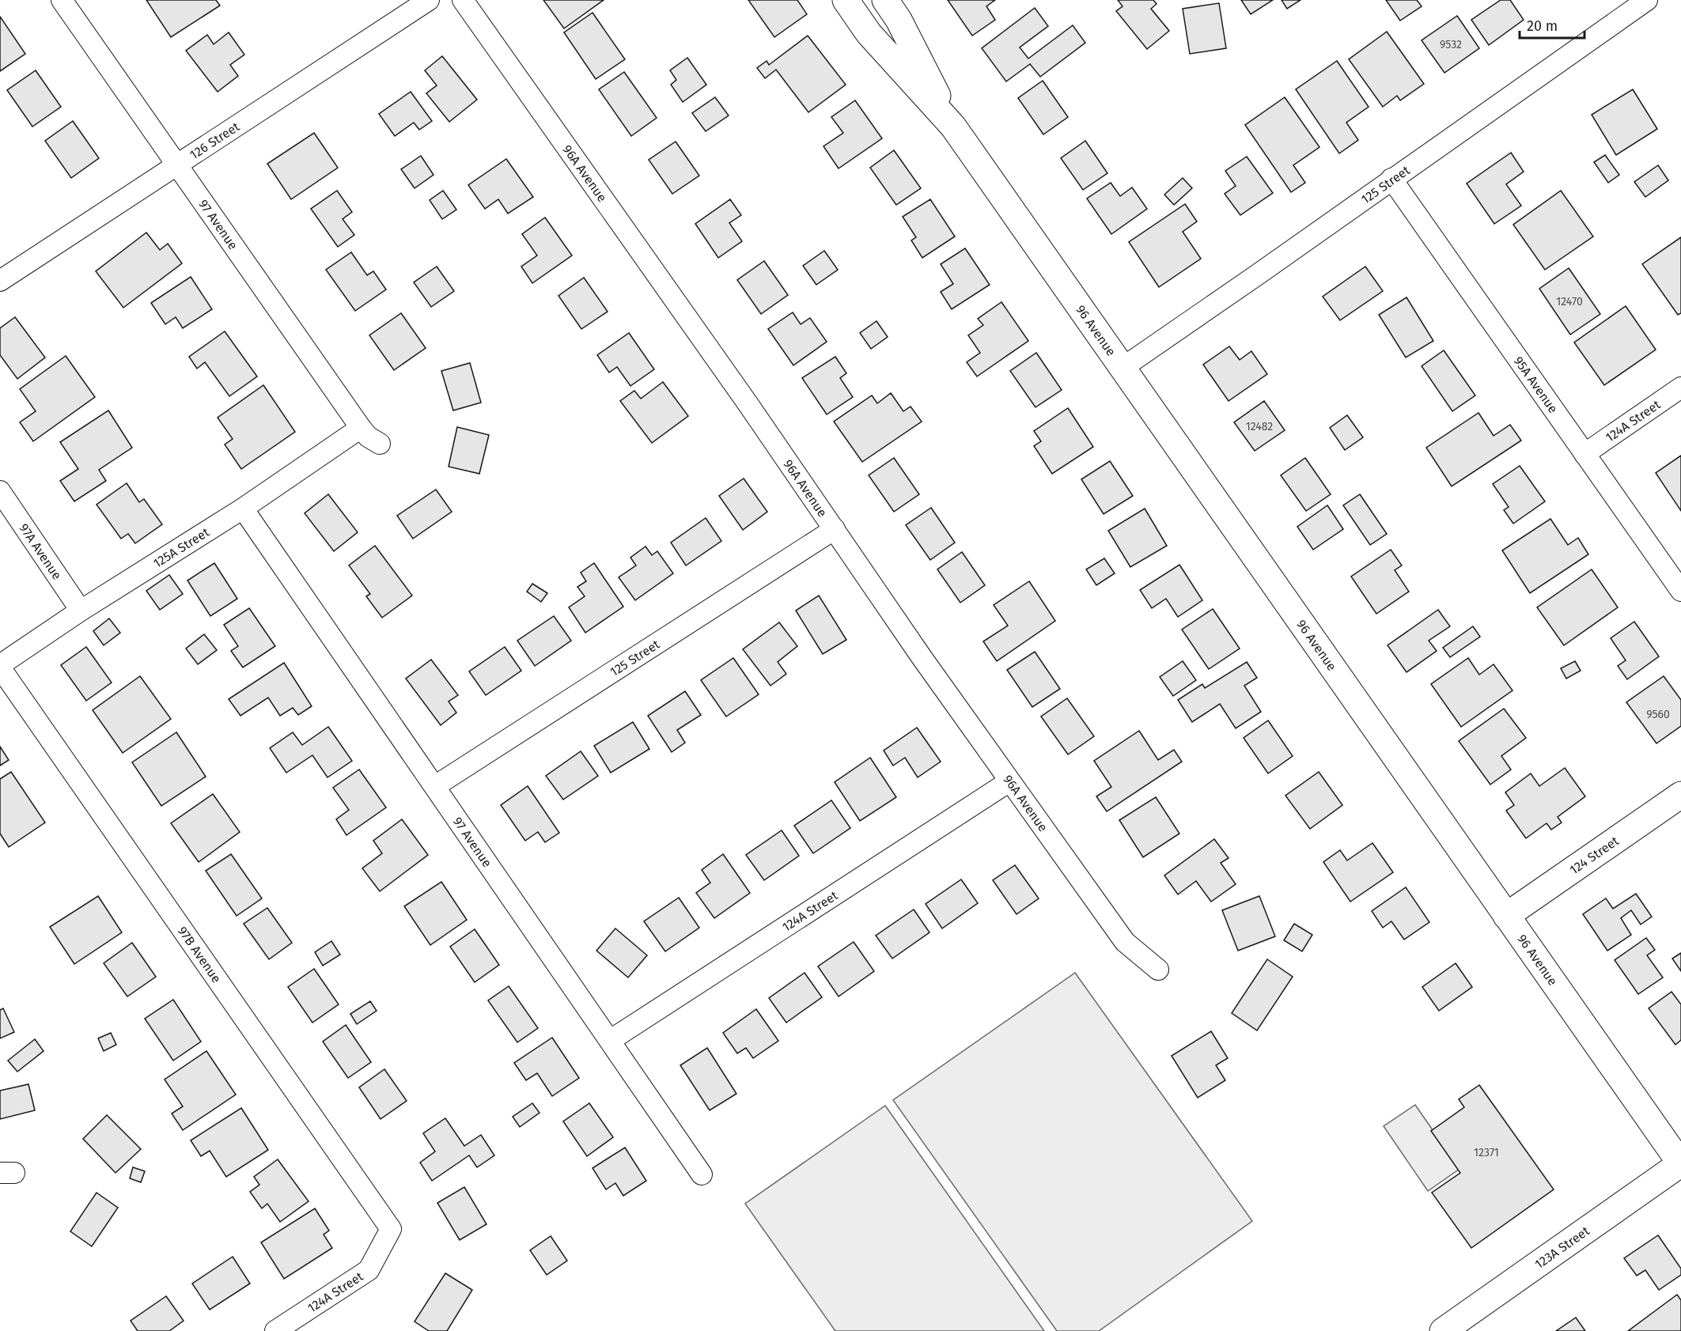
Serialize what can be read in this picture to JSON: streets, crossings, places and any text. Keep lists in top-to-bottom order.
{
  "streets": {
    "main road": ["96 Avenue", "124 Street", "123A Street"],
    "street": [
      "126 Street",
      "96A Avenue",
      "125 Street",
      "97 Avenue",
      "95A Avenue",
      "124A Street",
      "125A Street",
      "97A Avenue",
      "97B Avenue"
    ]
  },
  "crossings": [
    ["126 Street", "97 Avenue"],
    ["96A Avenue", "125 Street"],
    ["96A Avenue", "124A Street"],
    ["125 Street", "97 Avenue"],
    ["125 Street", "96 Avenue"],
    ["125 Street", "95A Avenue"],
    ["97 Avenue", "124A Street"],
    ["97 Avenue", "125A Street"],
    ["96 Avenue", "124 Street"],
    ["96 Avenue", "123A Street"],
    ["95A Avenue", "124A Street"],
    ["124A Street", "97B Avenue"],
    ["125A Street", "97A Avenue"],
    ["125A Street", "97B Avenue"]
  ],
  "house_numbers": [
    "9532",
    "12470",
    "12482",
    "9560",
    "12371"
  ],
  "scale_bar": "20 m"
}
